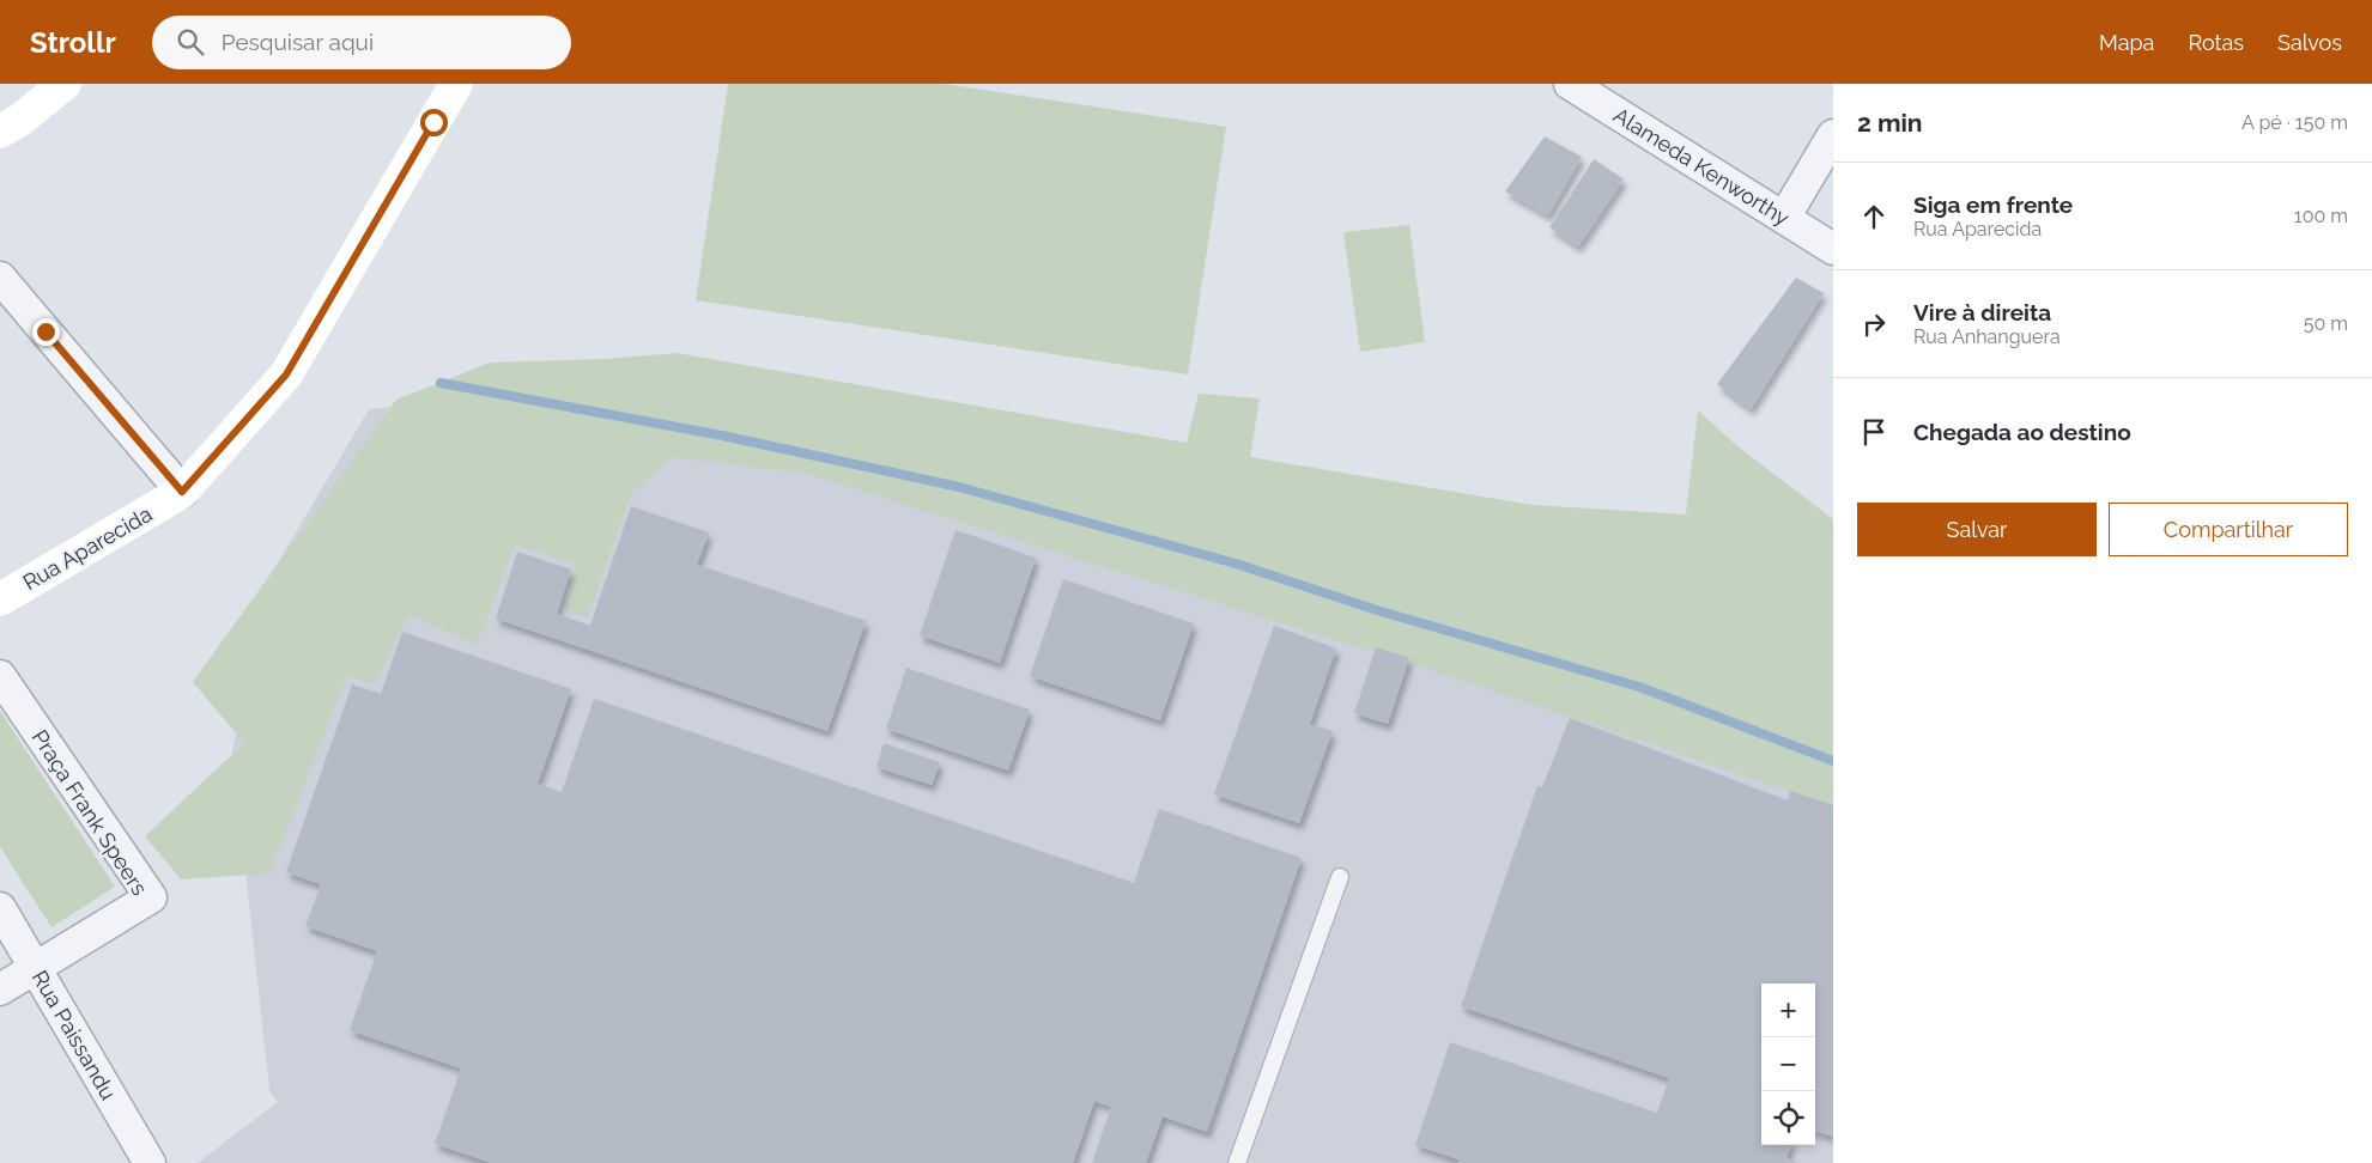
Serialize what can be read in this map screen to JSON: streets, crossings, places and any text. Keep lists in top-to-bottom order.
{
  "streets": {
    "main road": ["Rua Aparecida"],
    "street": ["Alameda Kenworthy", "Praça Frank Speers", "Rua Paissandu"]
  },
  "crossings": [
    ["Praça Frank Speers", "Rua Paissandu"]
  ],
  "page": {
    "header": "Strollr",
    "search": "Pesquisar aqui",
    "nav": ["Mapa", "Rotas", "Salvos"],
    "heading": ["2 min", "A pé · 150 m"],
    "list": [
      ["Siga em frente", "Rua Aparecida", "100 m"],
      ["Vire à direita", "Rua Anhanguera", "50 m"],
      "Chegada ao destino"
    ],
    "buttons": ["Salvar", "Compartilhar"],
    "map_buttons": ["+", "−"]
  }
}
